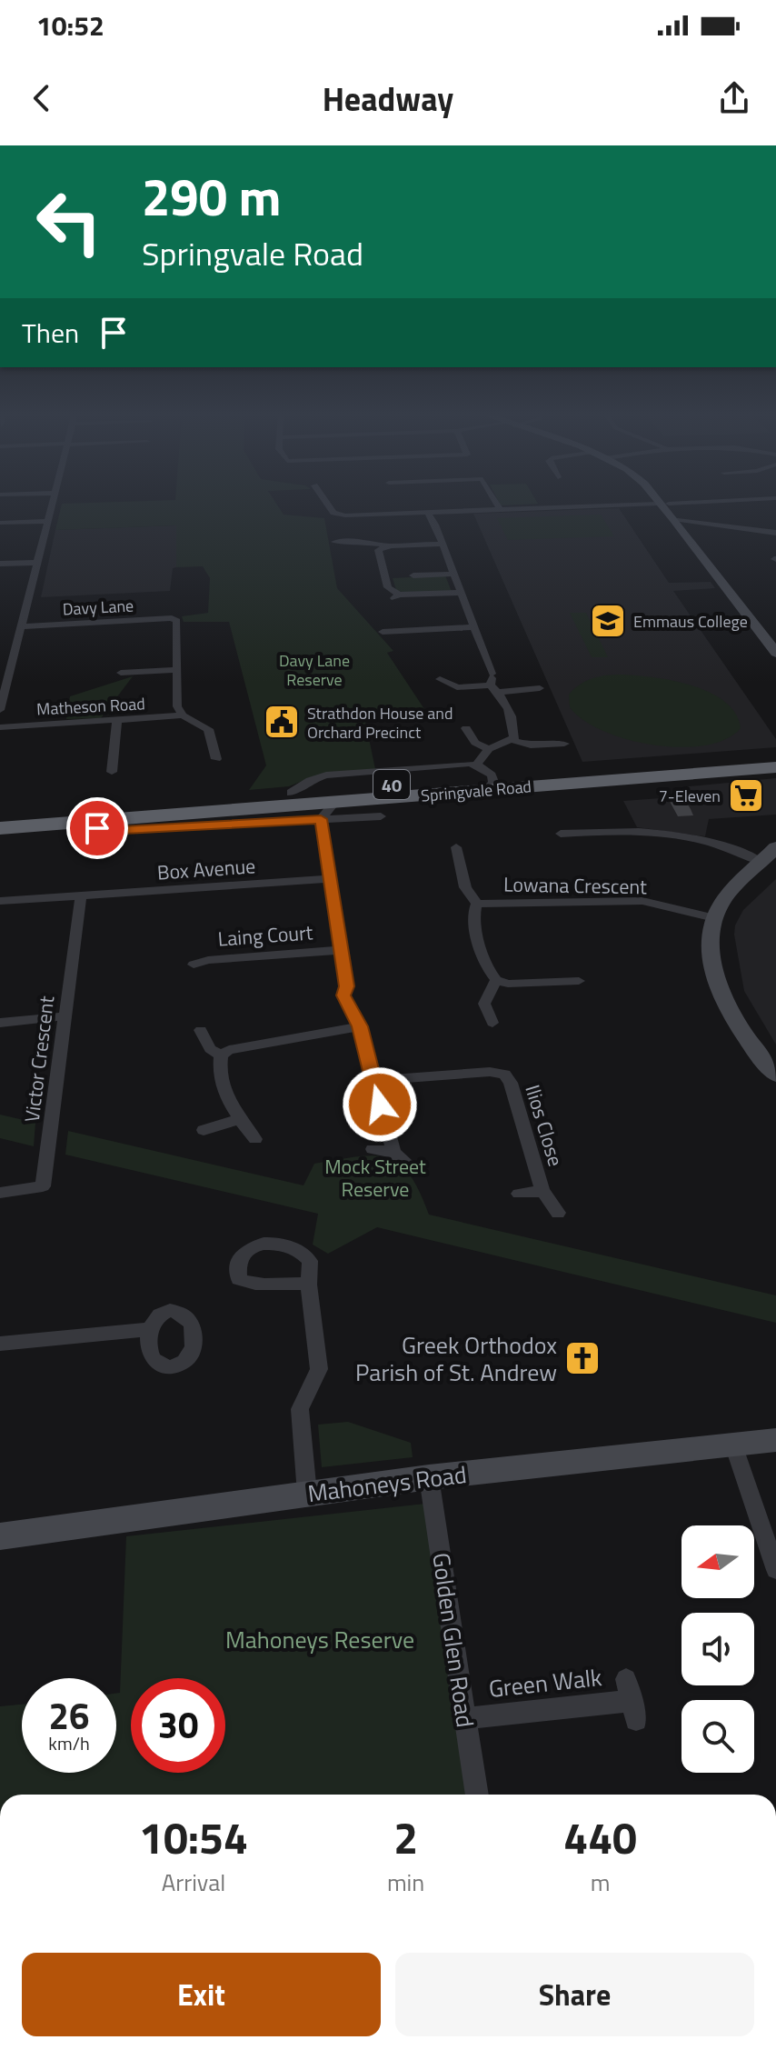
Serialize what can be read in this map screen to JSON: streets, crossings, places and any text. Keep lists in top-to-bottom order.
{
  "streets": {
    "highway": ["40", "Springvale Road"],
    "main road": ["Mahoneys Road"],
    "street": [
      "Davy Lane",
      "Matheson Road",
      "Box Avenue",
      "Lowana Crescent",
      "Laing Court",
      "Victor Crescent",
      "Ilios Close",
      "Golden Glen Road",
      "Green Walk"
    ]
  },
  "crossings": [
    ["Box Avenue", "Victor Crescent"],
    ["Mahoneys Road", "Golden Glen Road"],
    ["Golden Glen Road", "Green Walk"]
  ],
  "parks": ["Davy Lane Reserve", "Mock Street Reserve", "Mahoneys Reserve"],
  "places": {
    "school or university": ["Emmaus College"],
    "public building": ["Strathdon House and Orchard Precinct"],
    "supermarket": ["7-Eleven"],
    "church": ["Greek Orthodox Parish of St. Andrew"]
  },
  "north": "left",
  "page": {
    "status": "10:52",
    "header": "Headway",
    "turn": ["290 m", "Springvale Road"],
    "then": "Then",
    "speed": "26 km/h",
    "limit": "30",
    "eta": [
      "10:54",
      "Arrival",
      "2",
      "min",
      "440",
      "m"
    ],
    "buttons": ["Exit", "Share"]
  }
}
